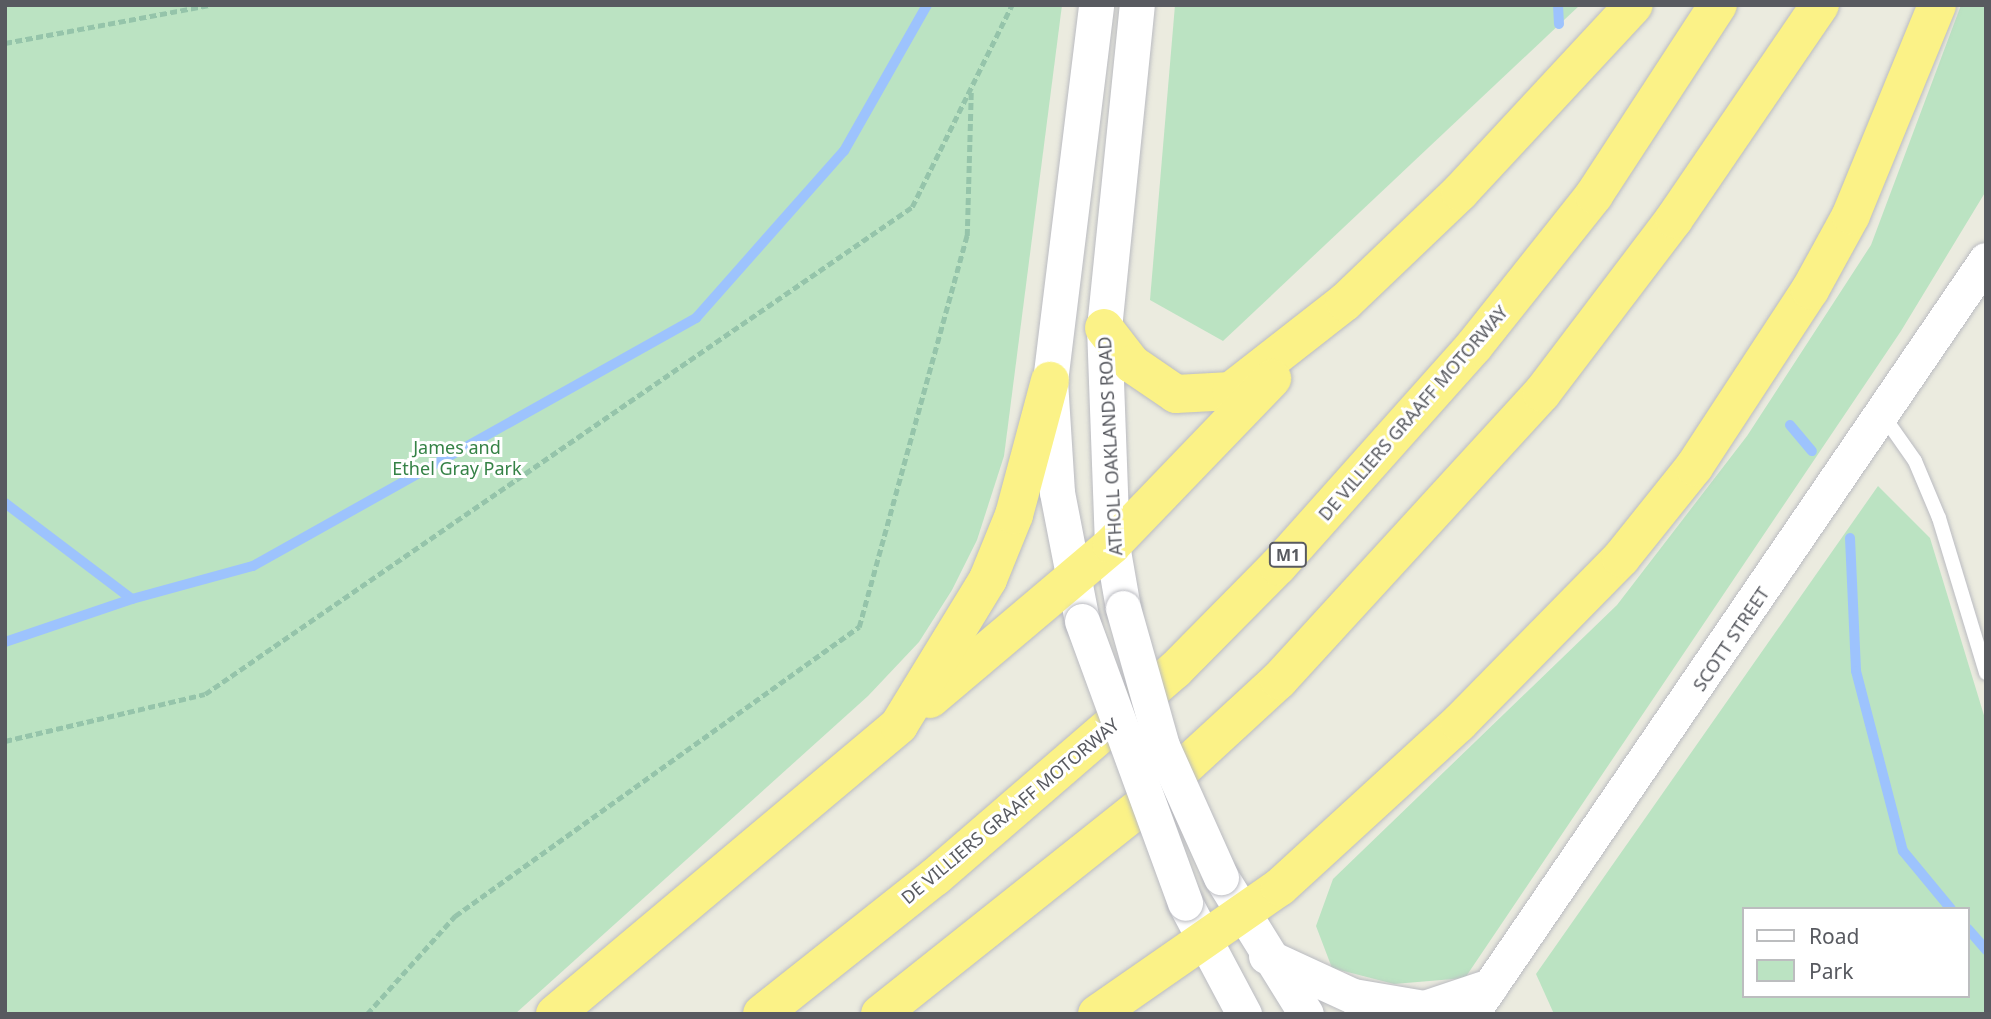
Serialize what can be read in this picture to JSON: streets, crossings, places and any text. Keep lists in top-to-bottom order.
{
  "streets": {
    "highway": ["DE VILLIERS GRAAFF MOTORWAY", "M1"],
    "street": ["ATHOLL OAKLANDS ROAD", "SCOTT STREET"]
  },
  "parks": ["James and Ethel Gray Park"],
  "legend": ["Road", "Park"]
}
